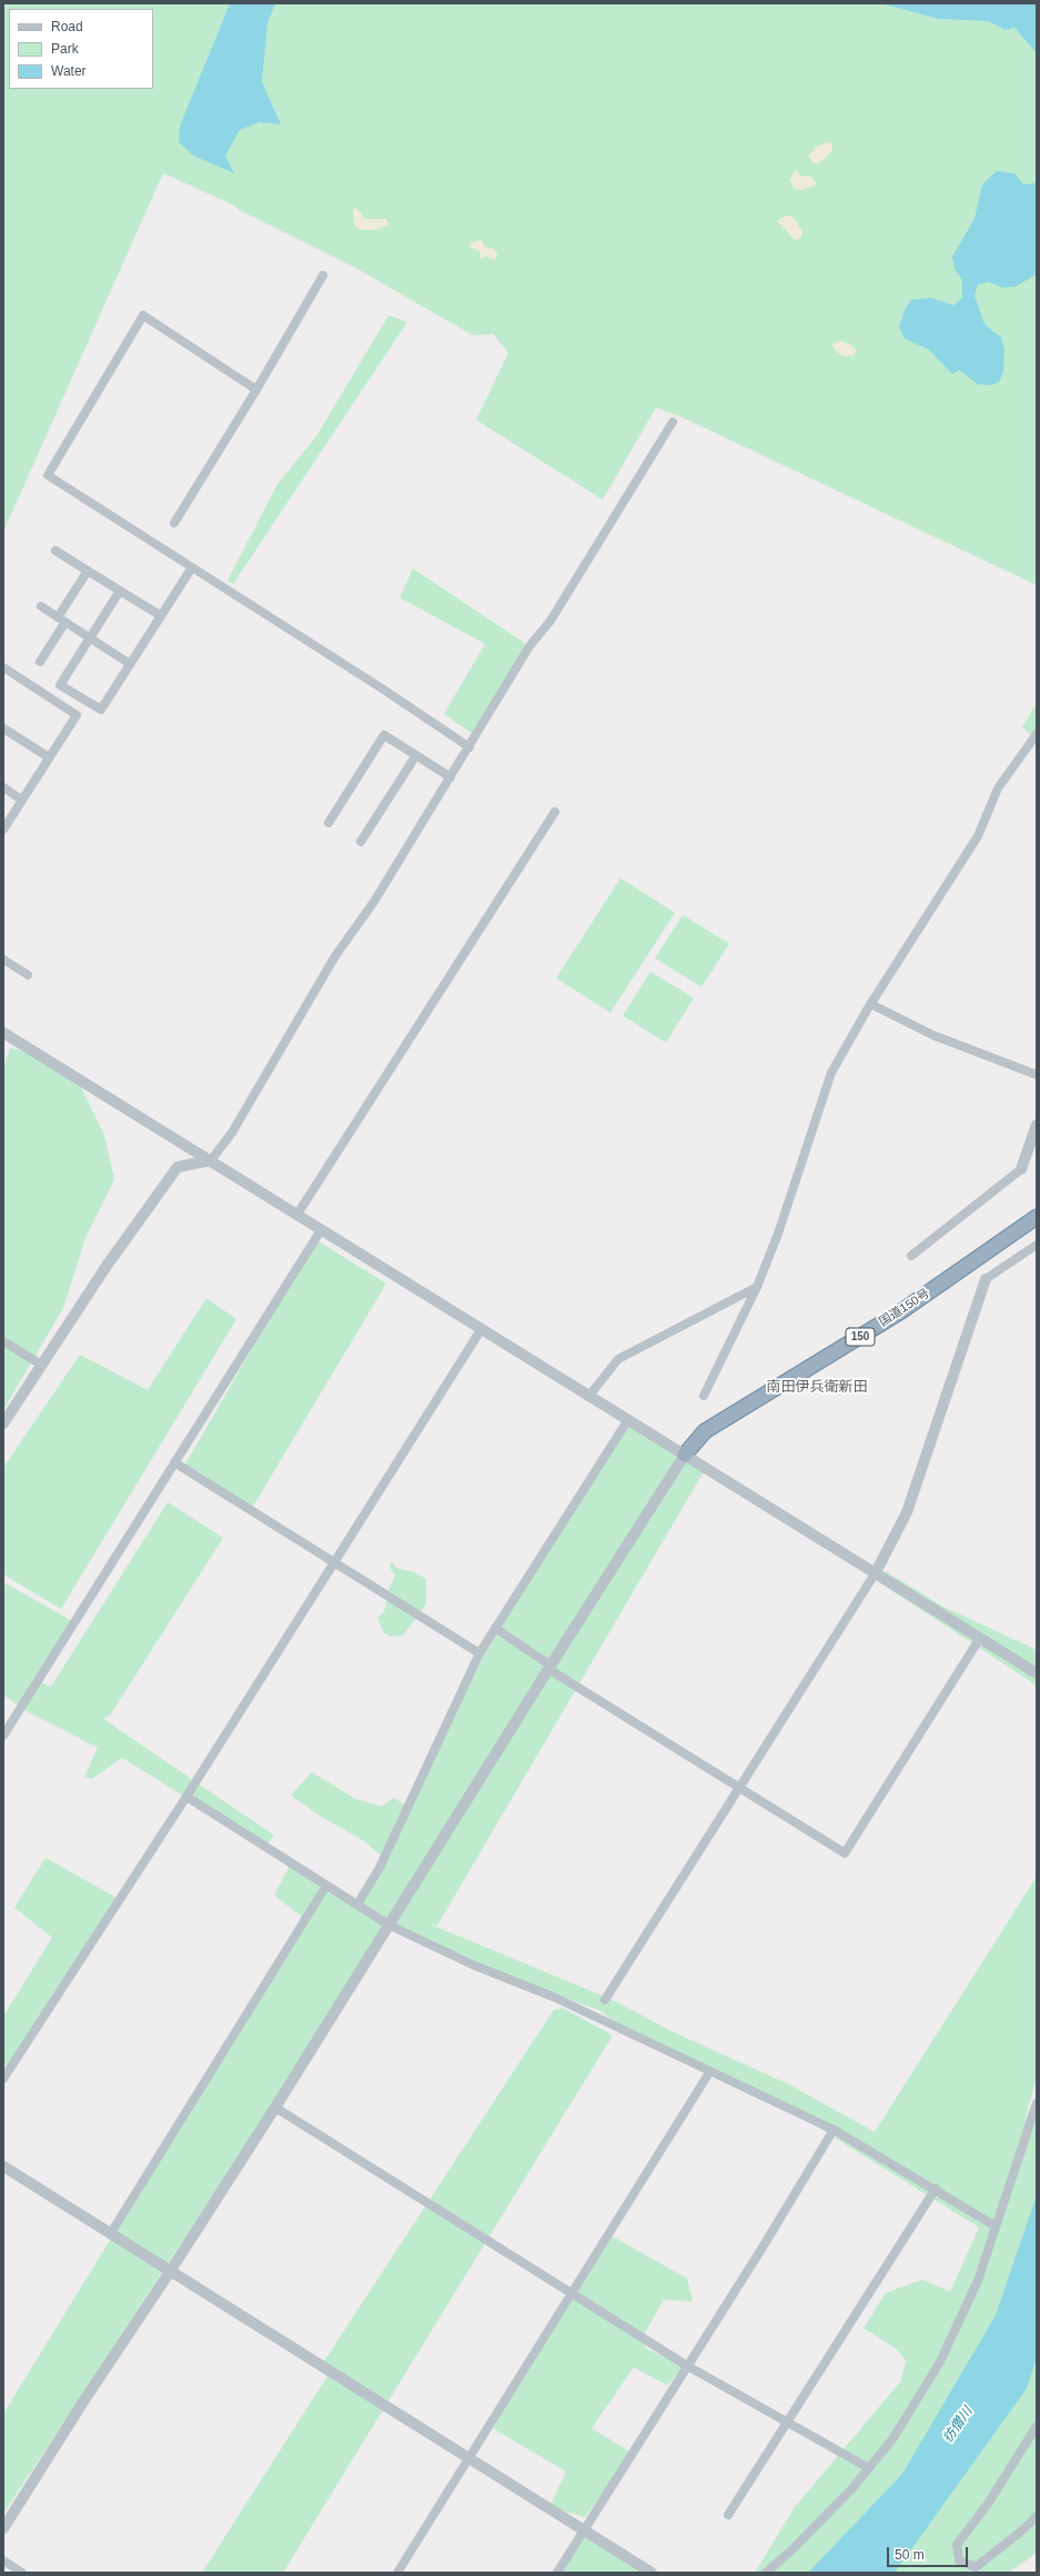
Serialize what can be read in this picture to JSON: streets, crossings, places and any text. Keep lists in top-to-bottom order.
{
  "streets": {
    "highway": ["国道150号", "150"]
  },
  "districts": ["南田伊兵衛新田"],
  "water": ["彷僧川"],
  "legend": ["Road", "Park", "Water"],
  "scale_bar": "50 m"
}
